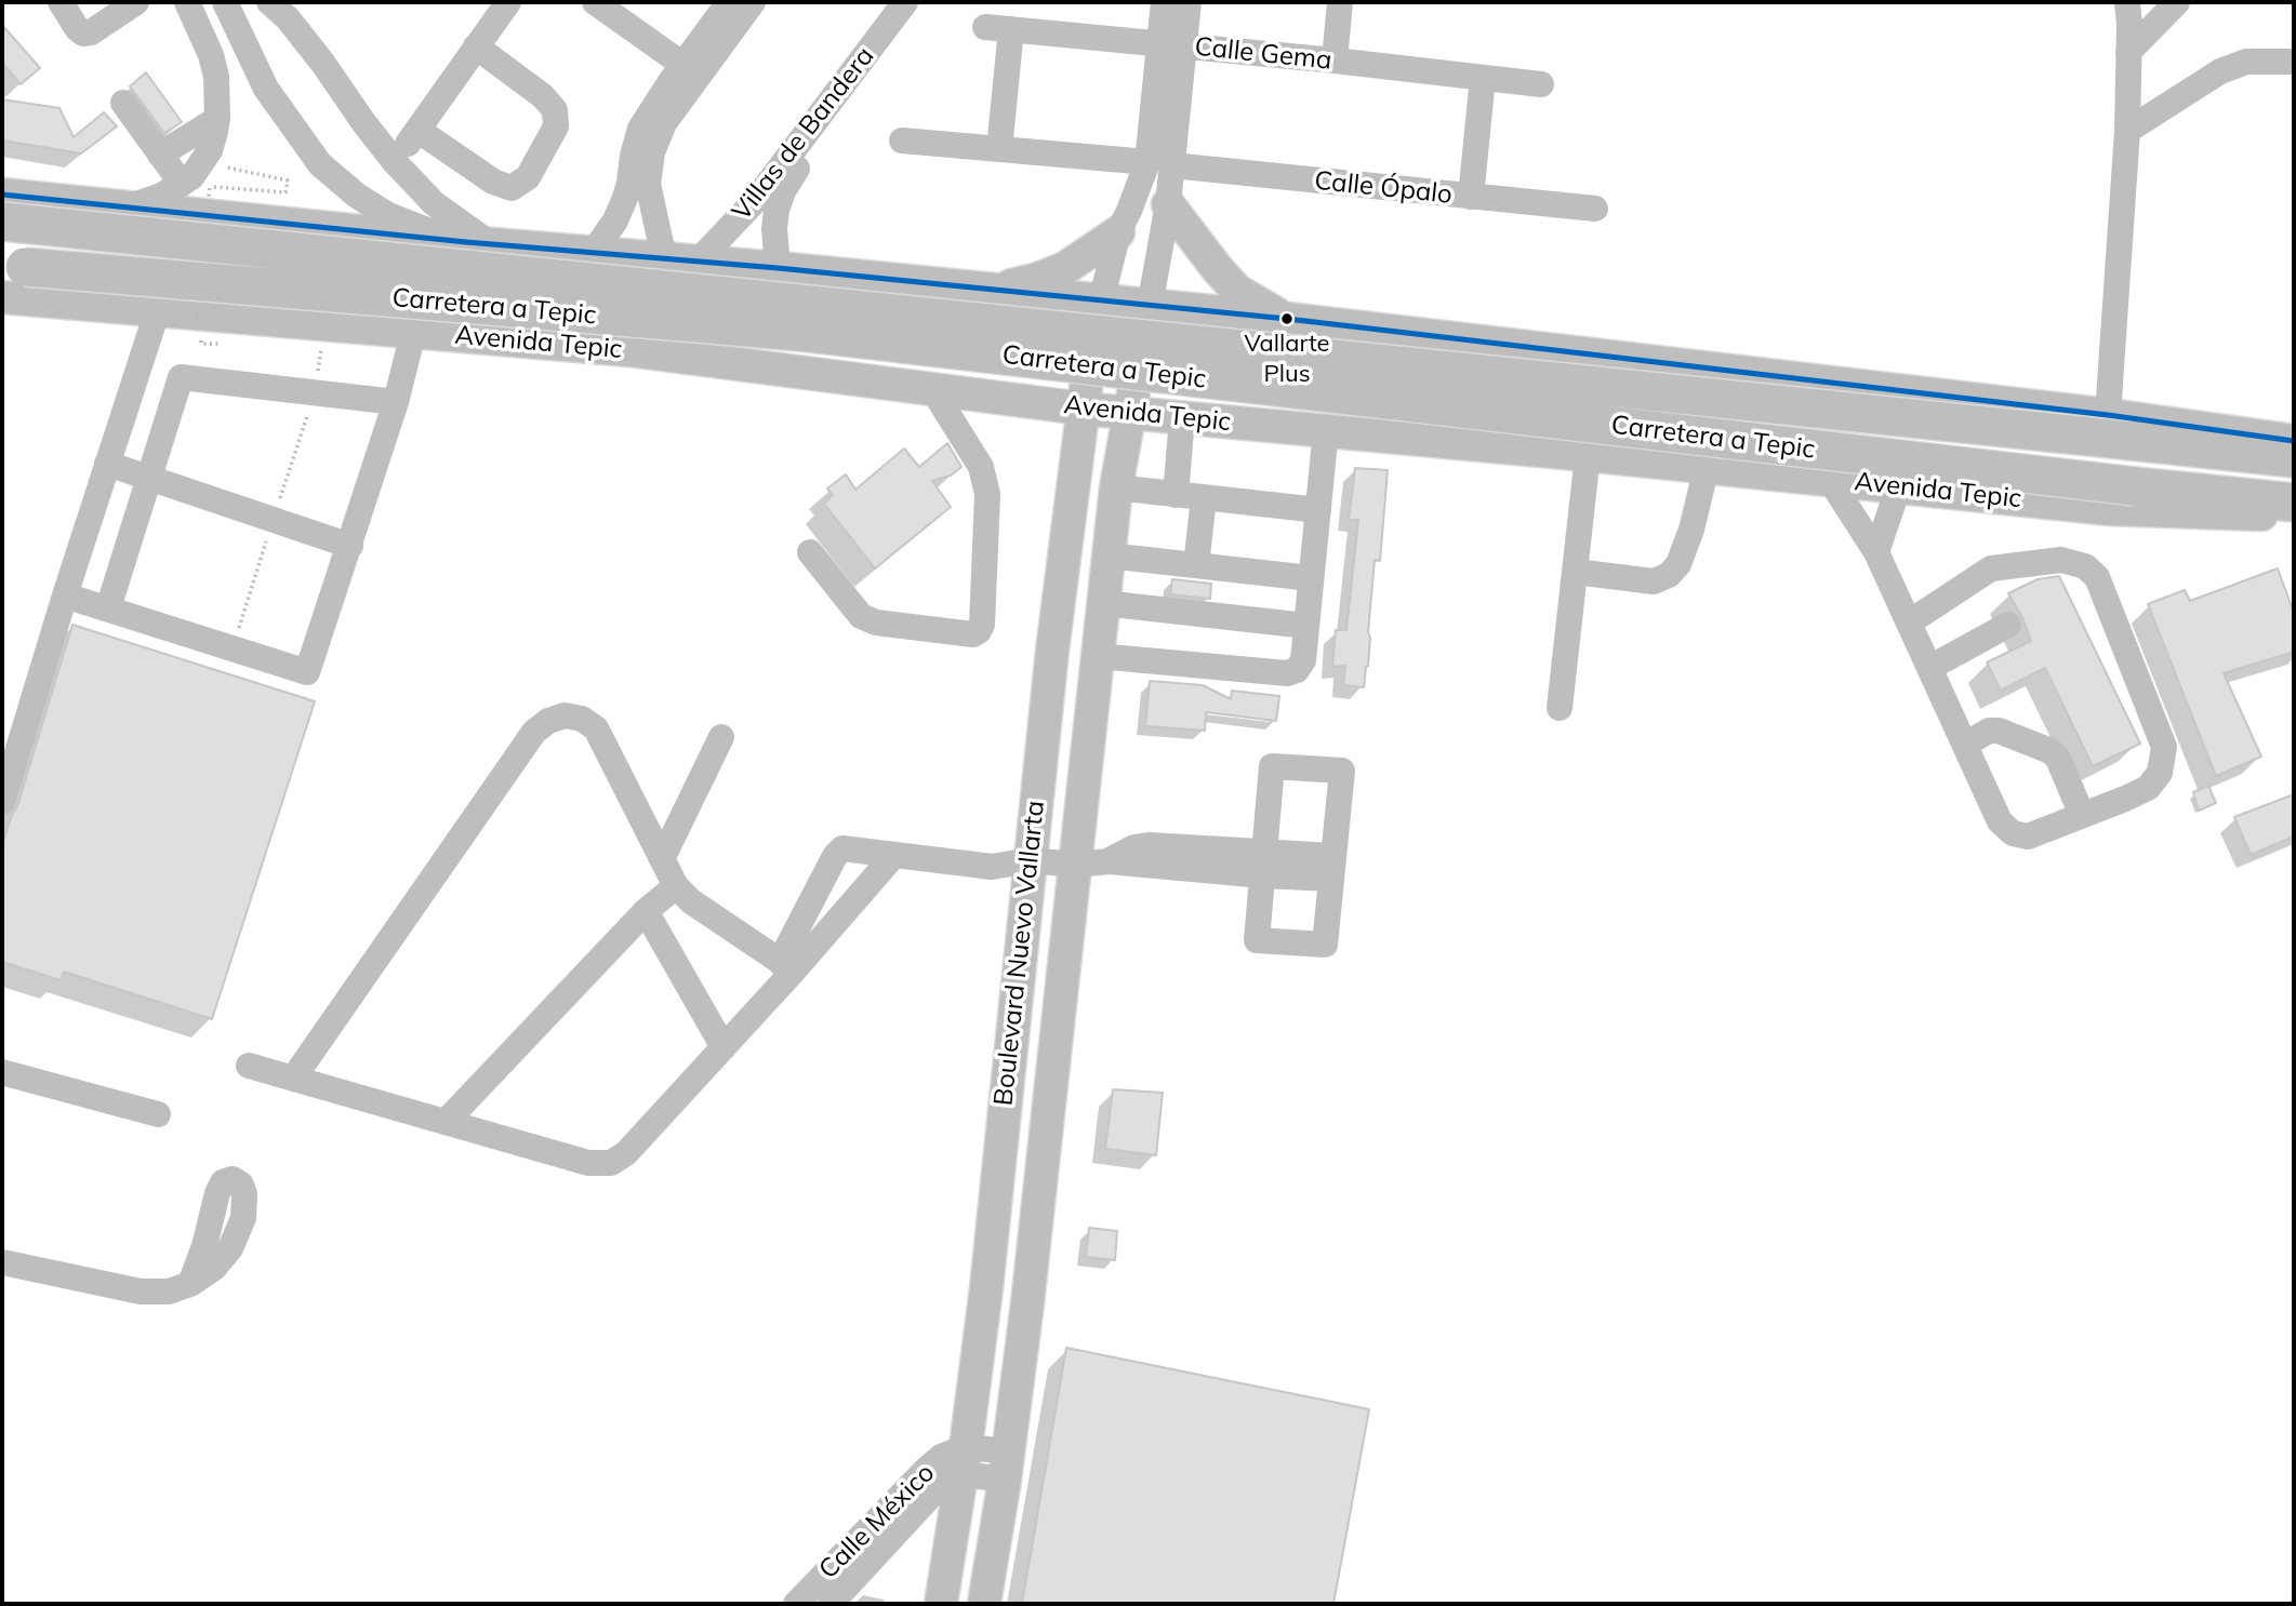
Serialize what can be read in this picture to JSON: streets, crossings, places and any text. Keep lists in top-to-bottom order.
{
  "streets": {
    "highway": ["Carretera a Tepic"],
    "main road": ["Avenida Tepic", "Boulevard Nuevo Vallarta"],
    "street": [
      "Calle Gema",
      "Villas de Bandera",
      "Calle Ópalo",
      "Calle México"
    ]
  },
  "crossings": [
    ["Calle Gema", "Calle Ópalo"],
    ["Avenida Tepic", "Boulevard Nuevo Vallarta"],
    ["Boulevard Nuevo Vallarta", "Calle México"]
  ],
  "places": ["Vallarte Plus"]
}
